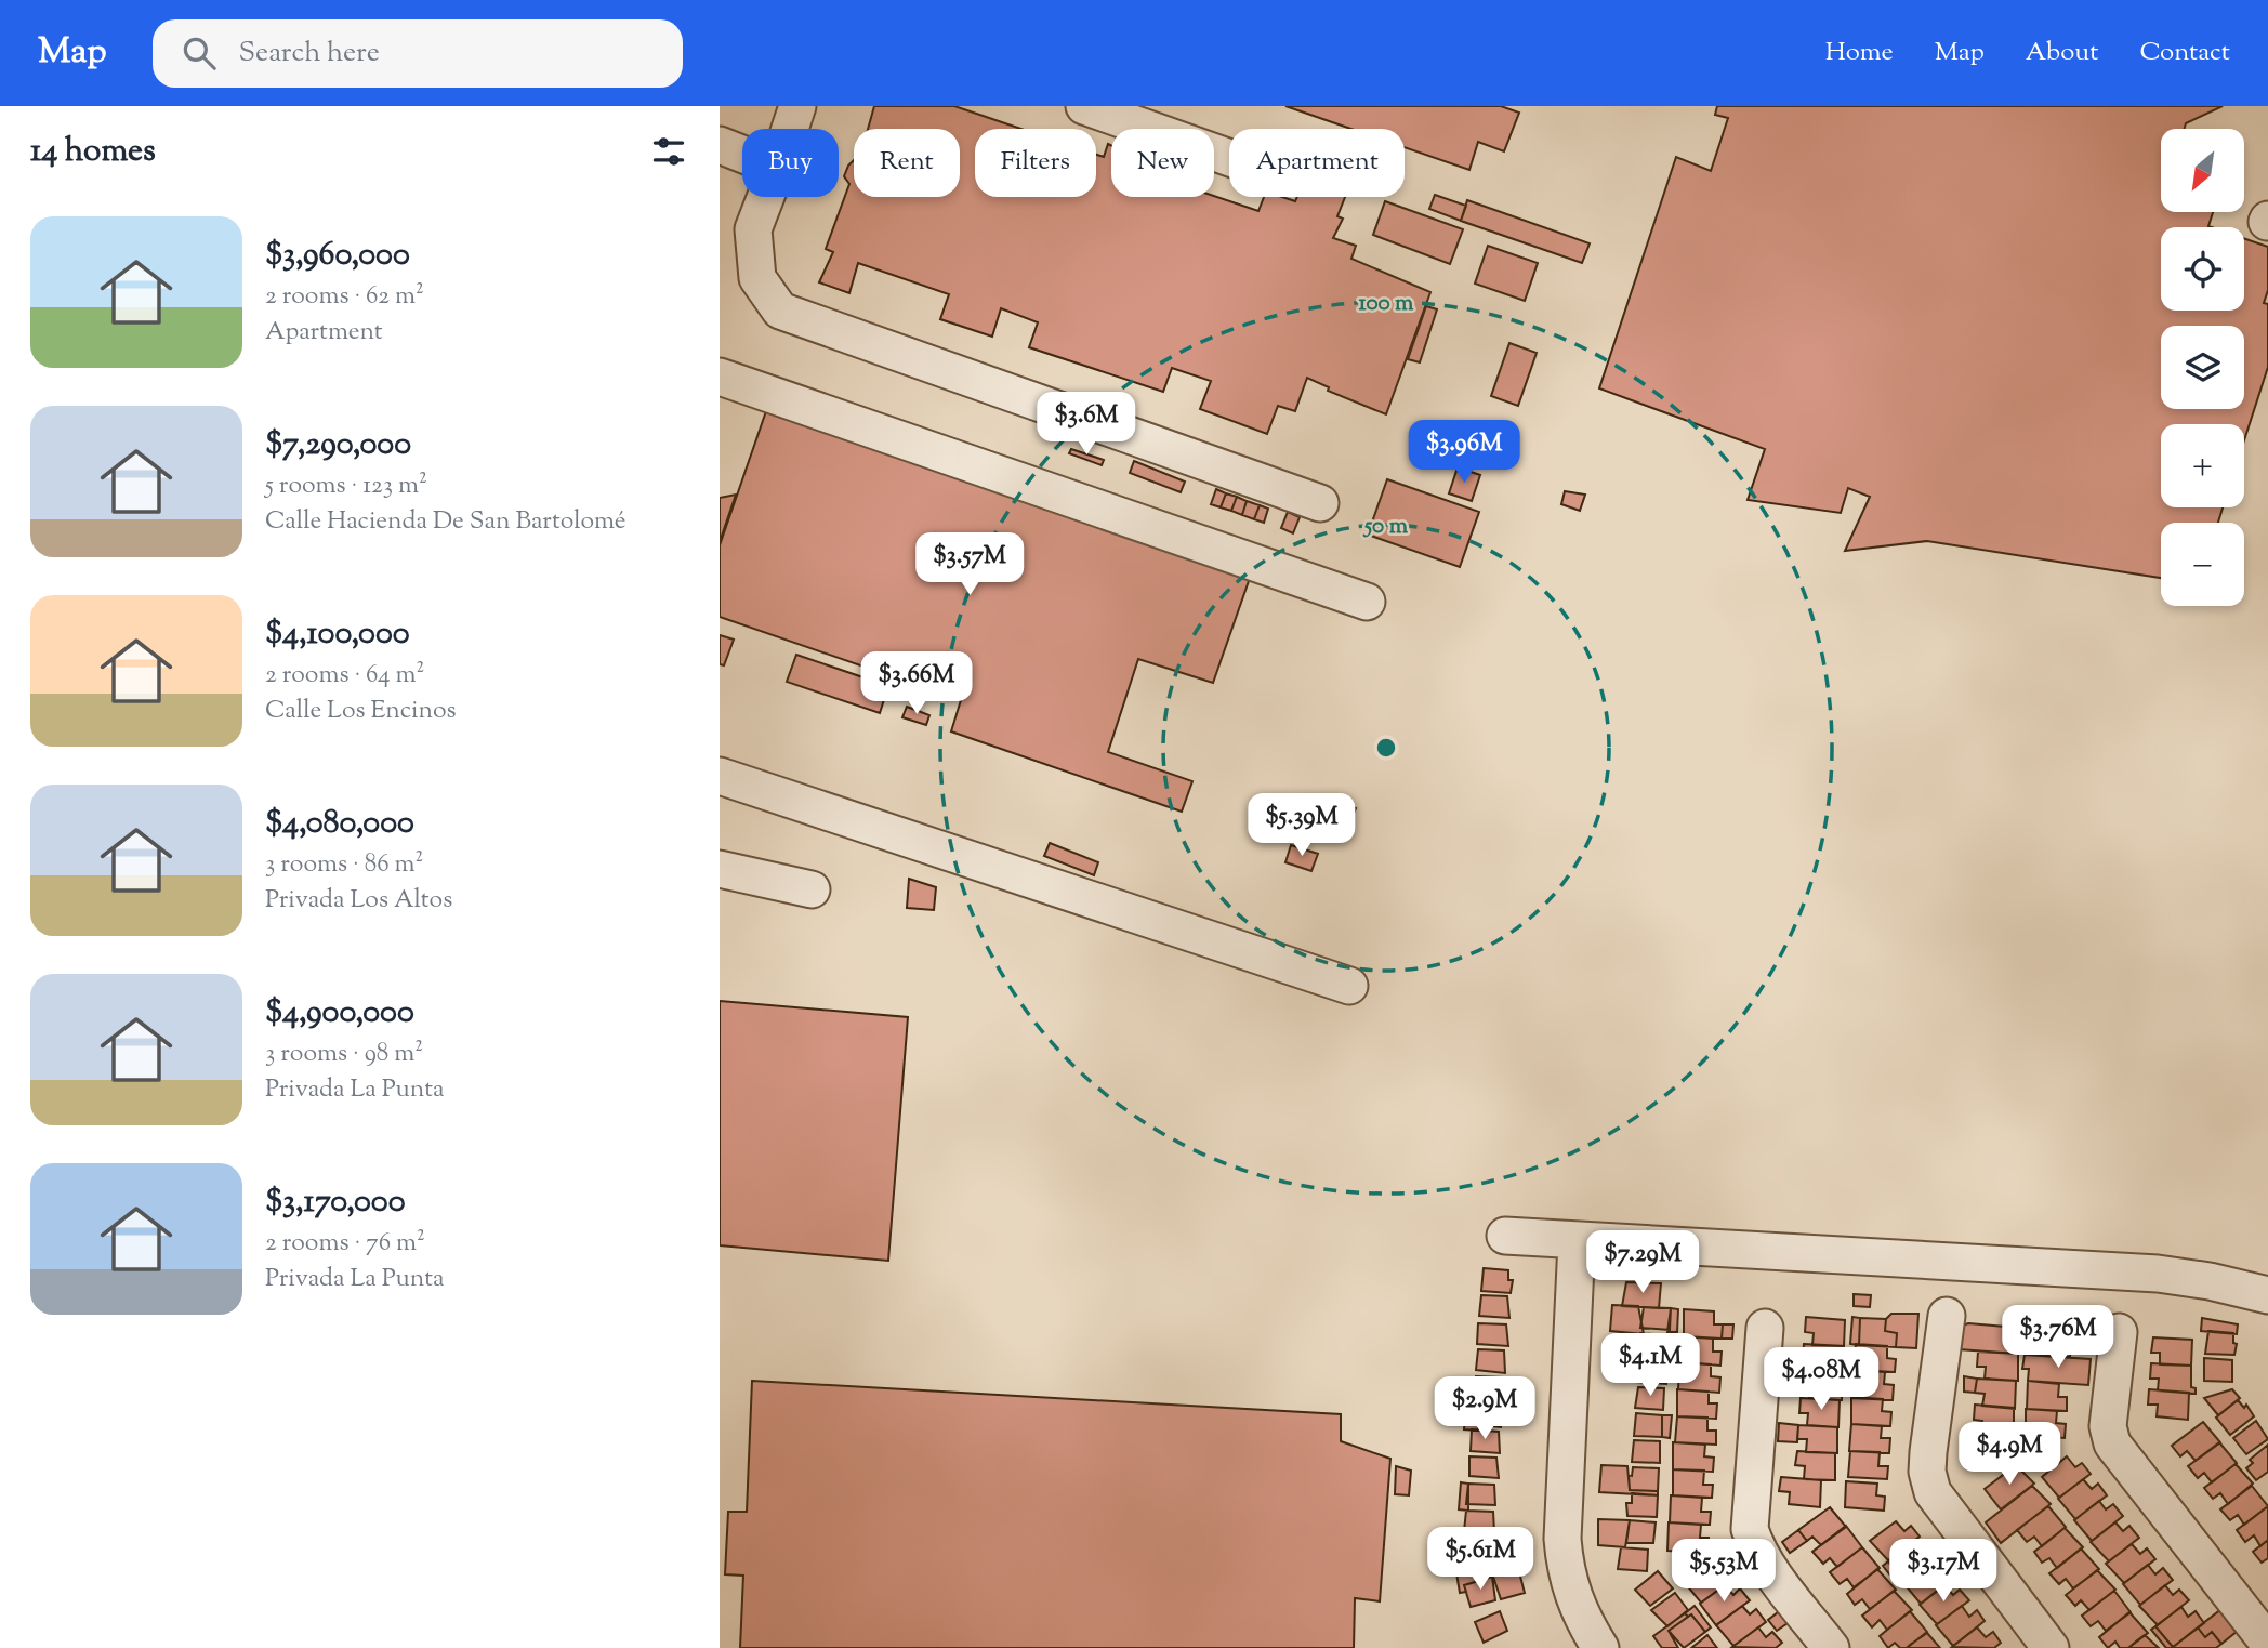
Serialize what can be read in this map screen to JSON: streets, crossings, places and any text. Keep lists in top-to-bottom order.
{
  "north": "bottom left",
  "page": {
    "header": "Map",
    "search": "Search here",
    "nav": [
      "Home",
      "Map",
      "About",
      "Contact"
    ],
    "heading": "14 homes",
    "map_buttons": ["+", "−"],
    "chip": [
      "Buy",
      "Rent",
      "Filters",
      "New",
      "Apartment"
    ],
    "list": [
      {
        "name": "$3,960,000",
        "note": "2 rooms · 62 m² · Apartment"
      },
      {
        "name": "$7,290,000",
        "note": "5 rooms · 123 m² · Calle Hacienda De San Bartolomé"
      },
      {
        "name": "$4,100,000",
        "note": "2 rooms · 64 m² · Calle Los Encinos"
      },
      {
        "name": "$4,080,000",
        "note": "3 rooms · 86 m² · Privada Los Altos"
      },
      {
        "name": "$4,900,000",
        "note": "3 rooms · 98 m² · Privada La Punta"
      },
      {
        "name": "$3,170,000",
        "note": "2 rooms · 76 m² · Privada La Punta"
      }
    ],
    "price": [
      "$3.6M",
      "$3.96M",
      "$3.57M",
      "$3.66M",
      "$5.39M",
      "$7.29M",
      "$3.76M",
      "$4.1M",
      "$4.08M",
      "$2.9M",
      "$4.9M",
      "$5.61M",
      "$5.53M",
      "$3.17M"
    ]
  },
  "rings": ["100 m", "50 m"]
}
